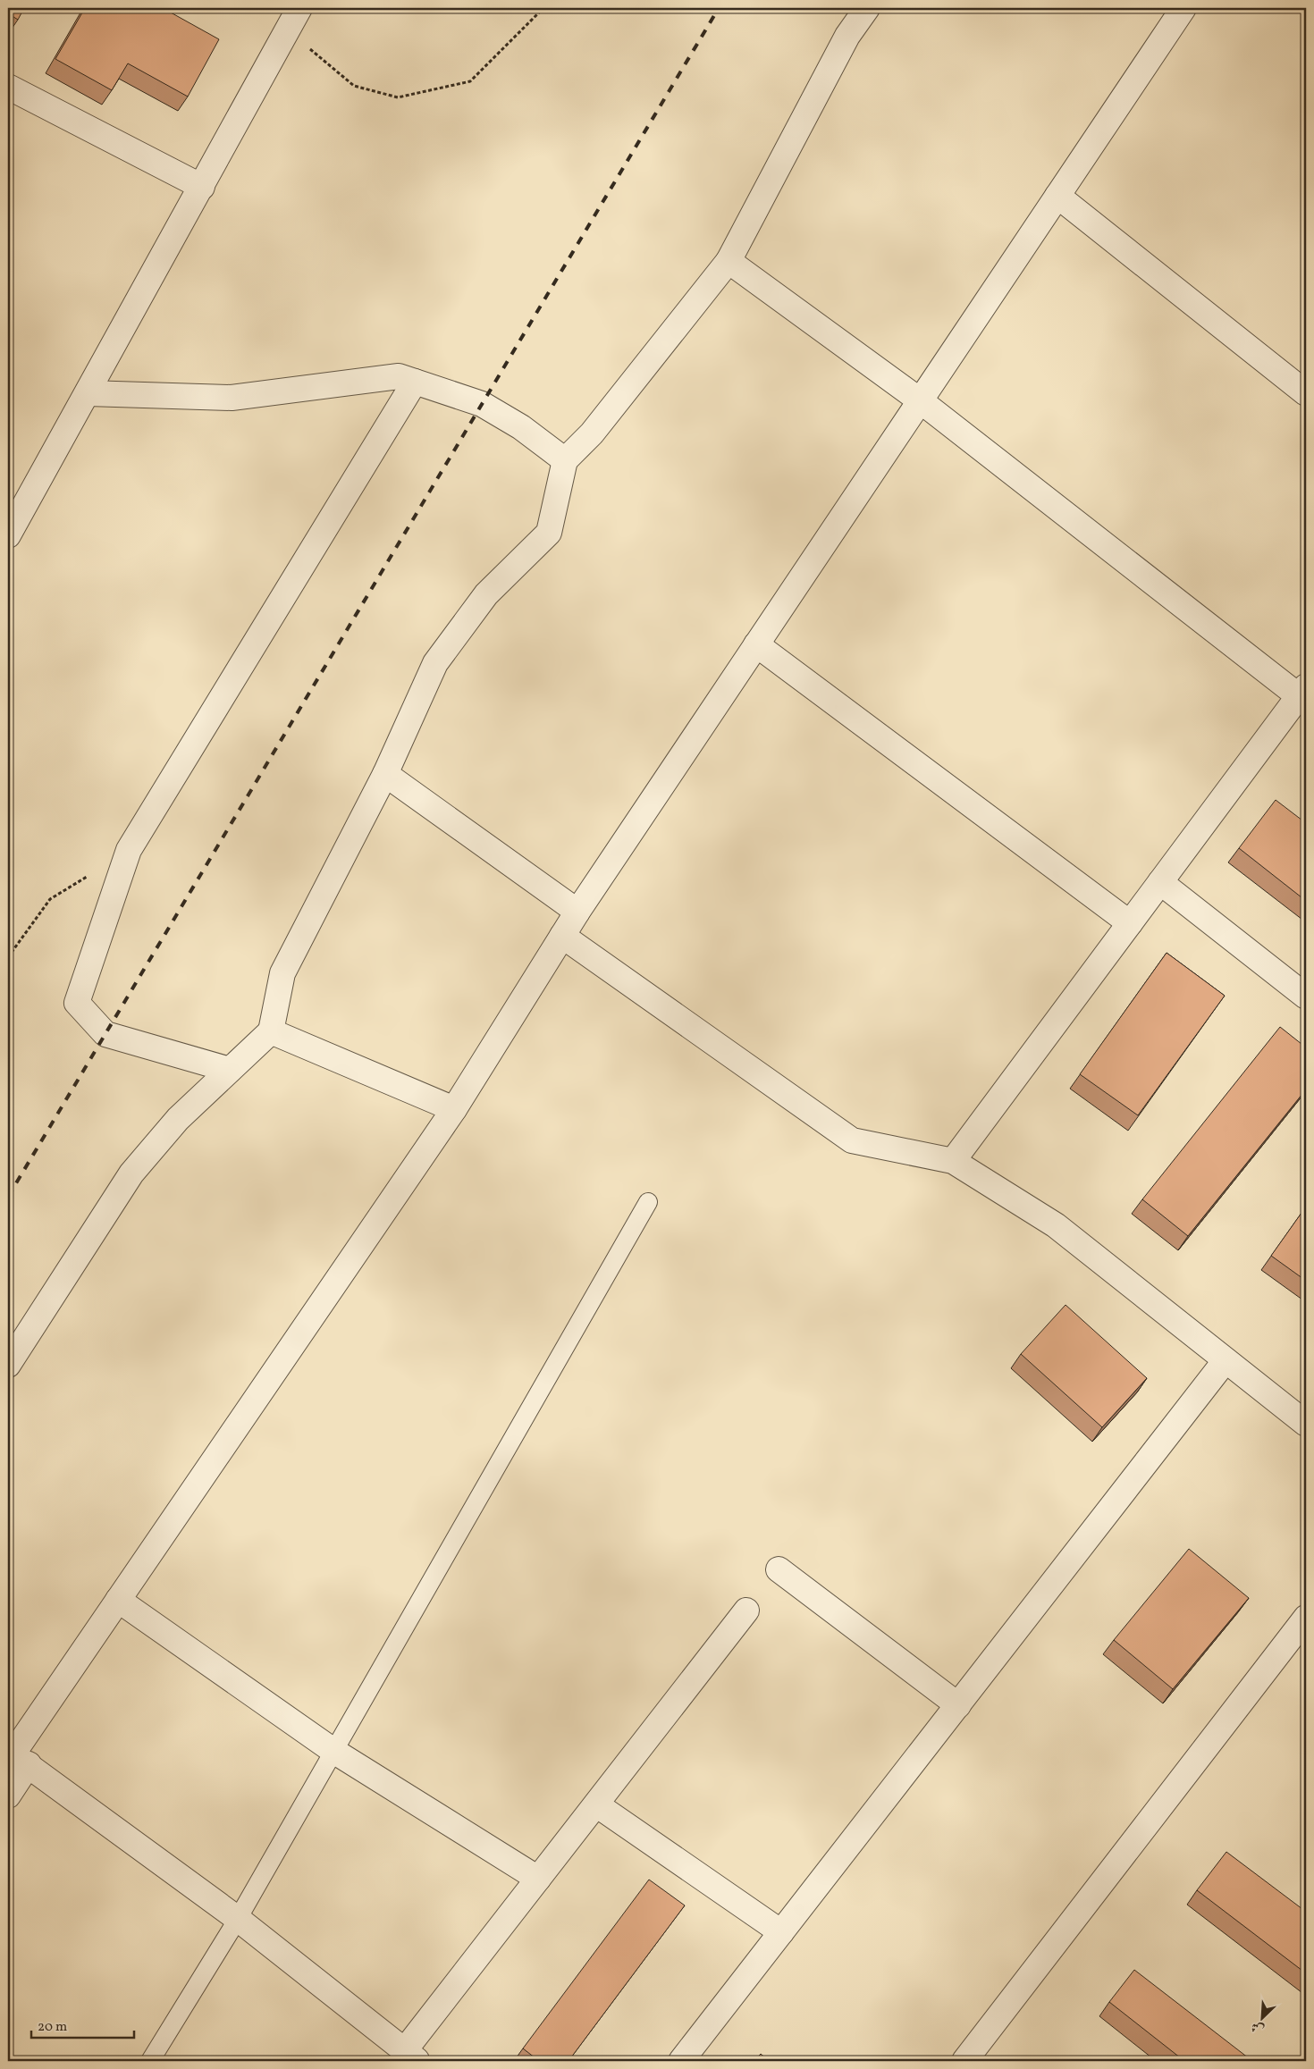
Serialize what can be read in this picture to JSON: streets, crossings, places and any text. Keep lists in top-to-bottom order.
{
  "scale_bar": "20 m",
  "north": "bottom left"
}
